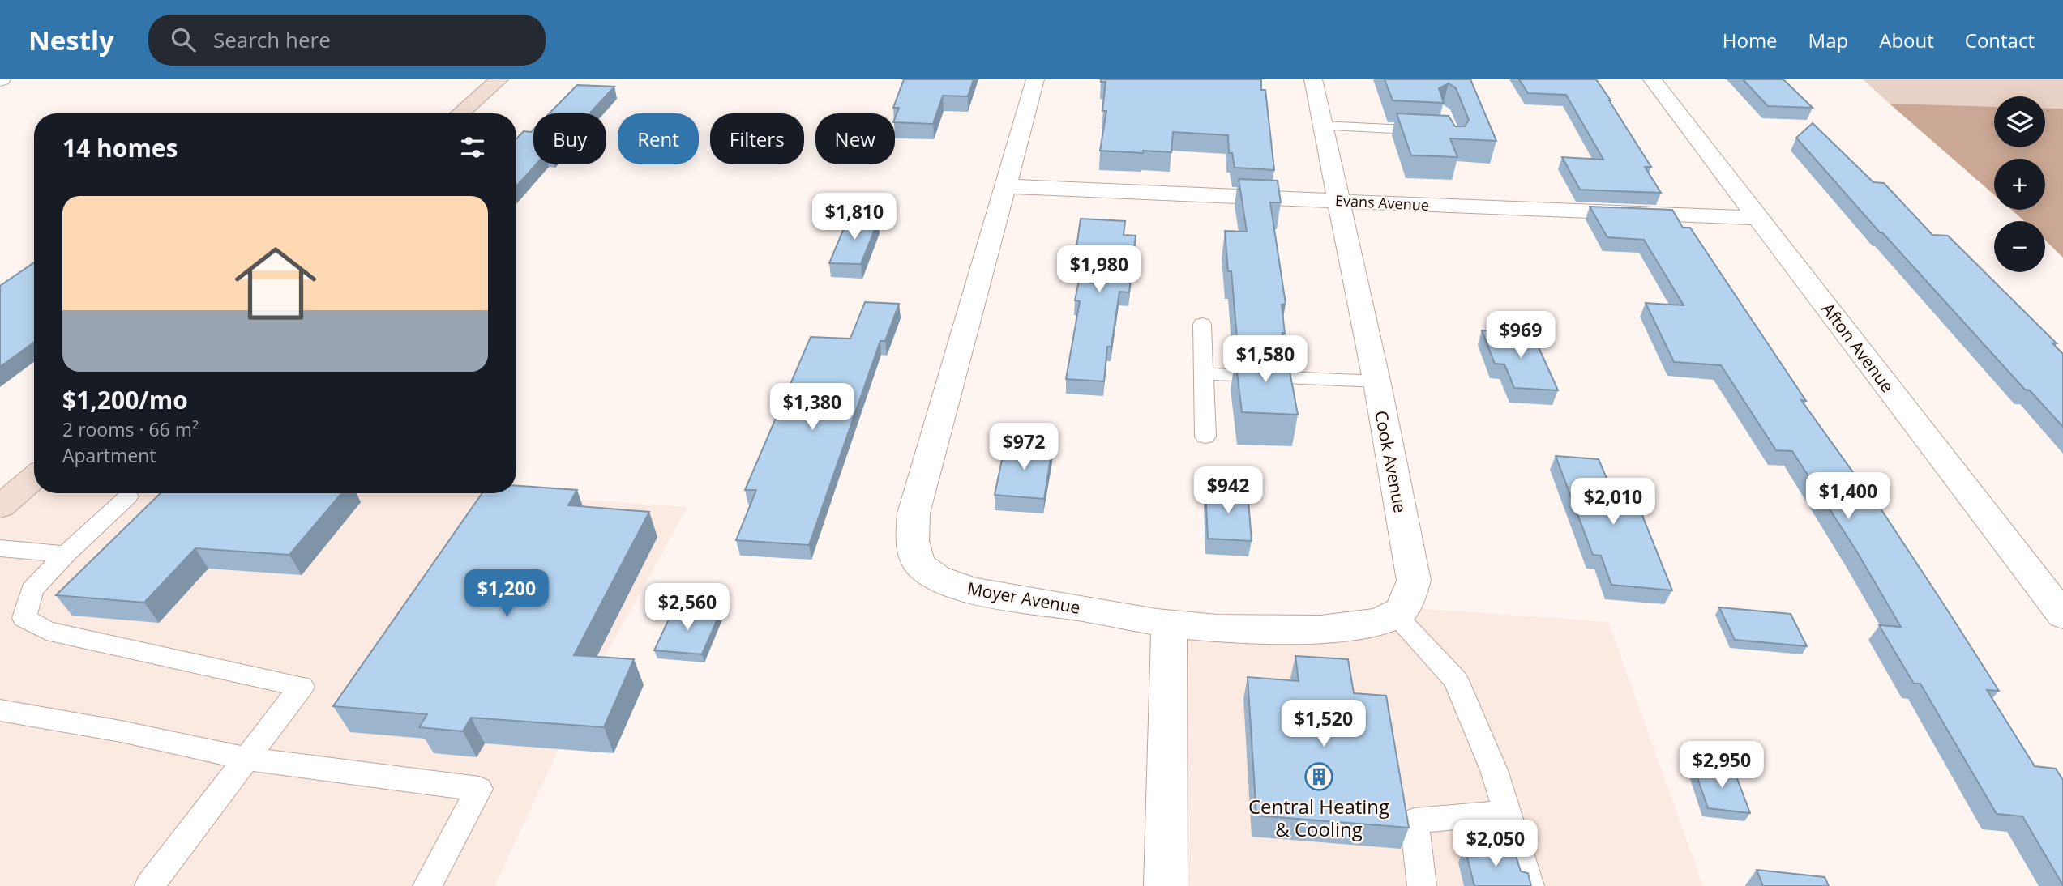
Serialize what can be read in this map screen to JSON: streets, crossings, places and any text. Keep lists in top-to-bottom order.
{
  "streets": {
    "street": [
      "Evans Avenue",
      "Afton Avenue",
      "Cook Avenue",
      "Moyer Avenue"
    ]
  },
  "crossings": [
    ["Evans Avenue", "Afton Avenue"],
    ["Evans Avenue", "Cook Avenue"],
    ["Evans Avenue", "Moyer Avenue"]
  ],
  "places": {
    "building": ["Central Heating & Cooling"]
  },
  "page": {
    "header": "Nestly",
    "search": "Search here",
    "nav": [
      "Home",
      "Map",
      "About",
      "Contact"
    ],
    "map_buttons": ["+", "−"],
    "chip": [
      "Buy",
      "Rent",
      "Filters",
      "New"
    ],
    "heading": "14 homes",
    "list": [
      {
        "name": "$1,200/mo",
        "note": "2 rooms · 66 m² · Apartment"
      }
    ],
    "price": [
      "$1,810",
      "$1,980",
      "$969",
      "$1,580",
      "$1,380",
      "$972",
      "$942",
      "$1,400",
      "$2,010",
      "$1,200",
      "$2,560",
      "$1,520",
      "$2,950",
      "$2,050"
    ]
  }
}
